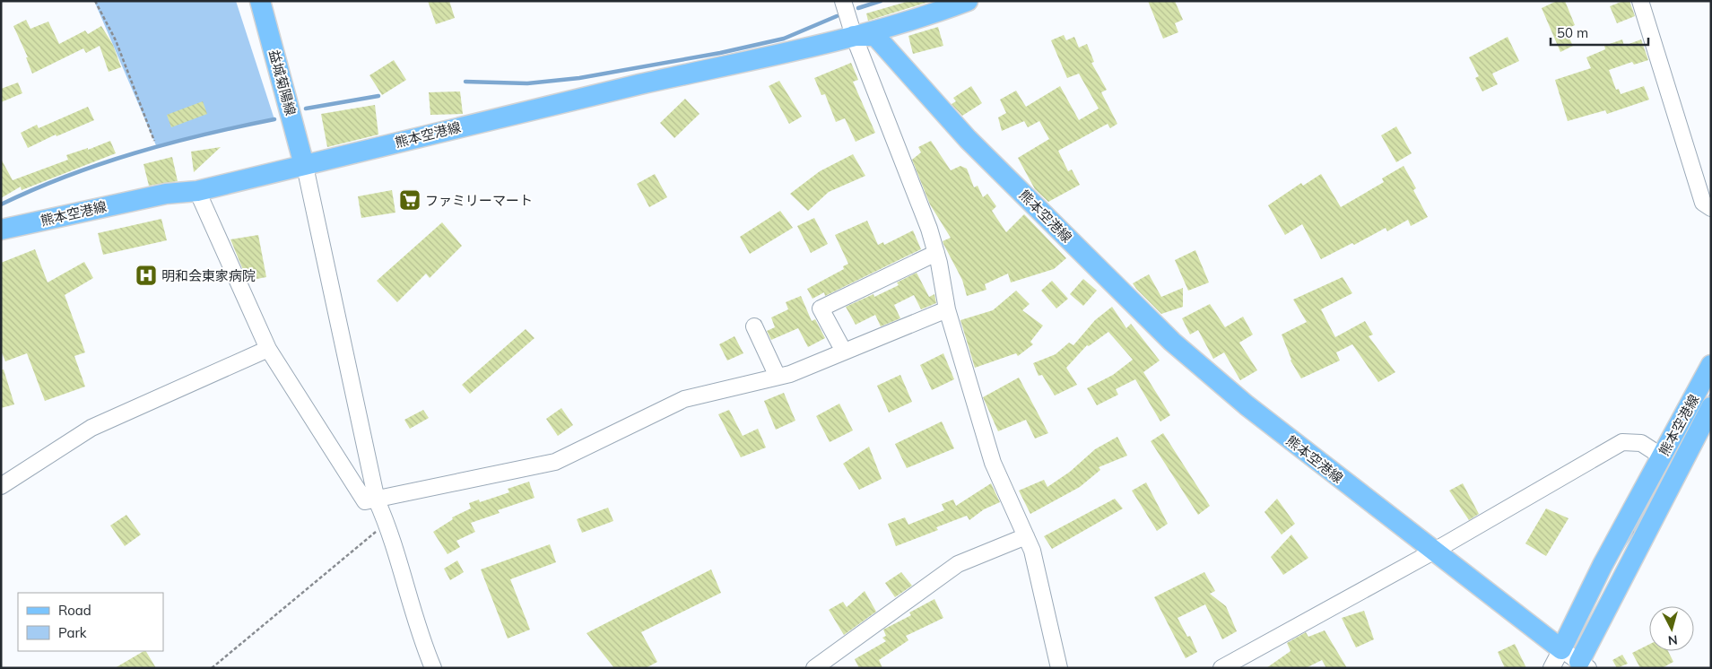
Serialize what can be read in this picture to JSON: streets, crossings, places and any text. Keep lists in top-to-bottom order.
{
  "streets": {
    "main road": ["益城菊陽線", "熊本空港線"]
  },
  "crossings": [
    ["益城菊陽線", "熊本空港線"]
  ],
  "places": {
    "supermarket": ["ファミリーマート"],
    "hospital": ["明和会東家病院"]
  },
  "legend": ["Road", "Park"],
  "scale_bar": "50 m",
  "north": "bottom"
}
